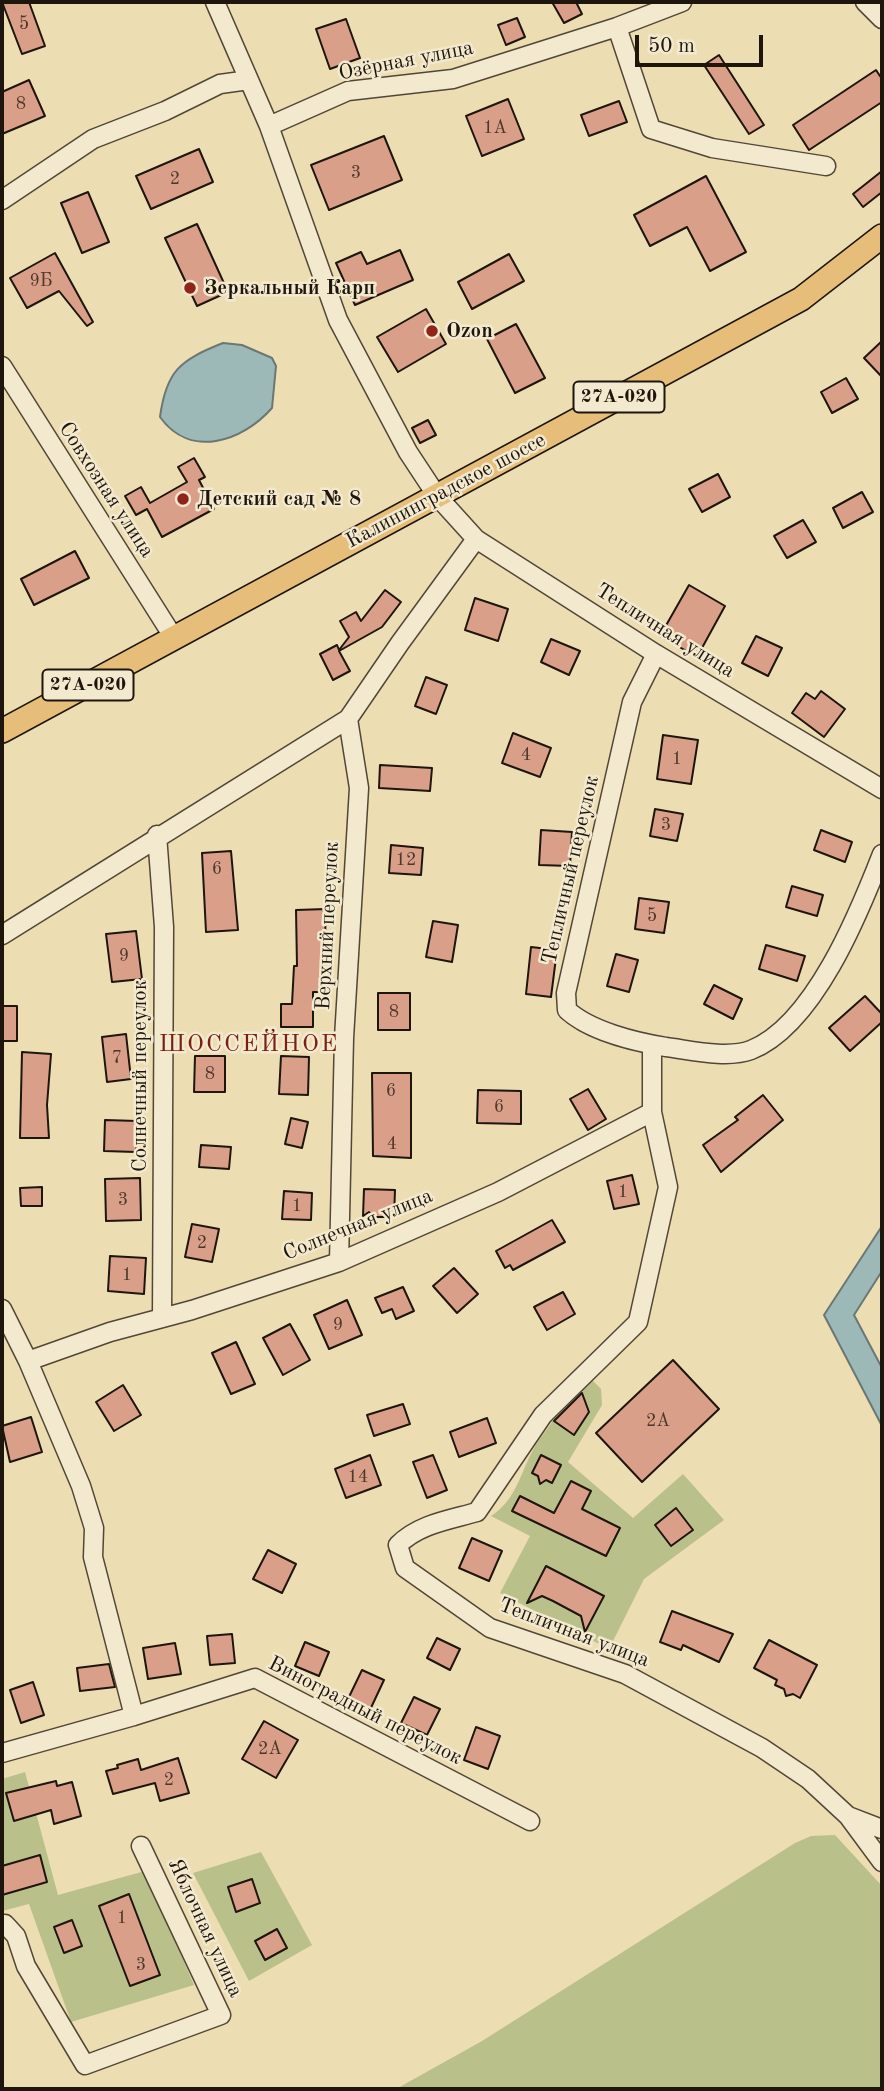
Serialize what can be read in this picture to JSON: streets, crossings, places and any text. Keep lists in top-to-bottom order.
{
  "streets": {
    "main road": ["27А-020", "Калининградское шоссе"],
    "street": [
      "Озёрная улица",
      "Совхозная улица",
      "Тепличная улица",
      "Тепличный переулок",
      "Верхний переулок",
      "Солнечный переулок",
      "Солнечная улица",
      "Виноградный переулок",
      "Яблочная улица"
    ]
  },
  "crossings": [
    ["Совхозная улица", "Калининградское шоссе"],
    ["Калининградское шоссе", "Тепличная улица"],
    ["Тепличная улица", "Тепличный переулок"],
    ["Тепличная улица", "Солнечная улица"],
    ["Верхний переулок", "Солнечная улица"],
    ["Солнечный переулок", "Солнечная улица"]
  ],
  "districts": ["ШОССЕЙНОЕ"],
  "places": ["Зеркальный Карп", "Ozon", "Детский сад № 8"],
  "house_numbers": [
    "5",
    "8",
    "1А",
    "3",
    "2",
    "9Б",
    "4",
    "1",
    "3",
    "12",
    "6",
    "5",
    "9",
    "8",
    "7",
    "8",
    "6",
    "6",
    "4",
    "1",
    "3",
    "1",
    "2",
    "1",
    "9",
    "2А",
    "14",
    "2А",
    "2",
    "1",
    "3"
  ],
  "scale_bar": "50 m"
}
